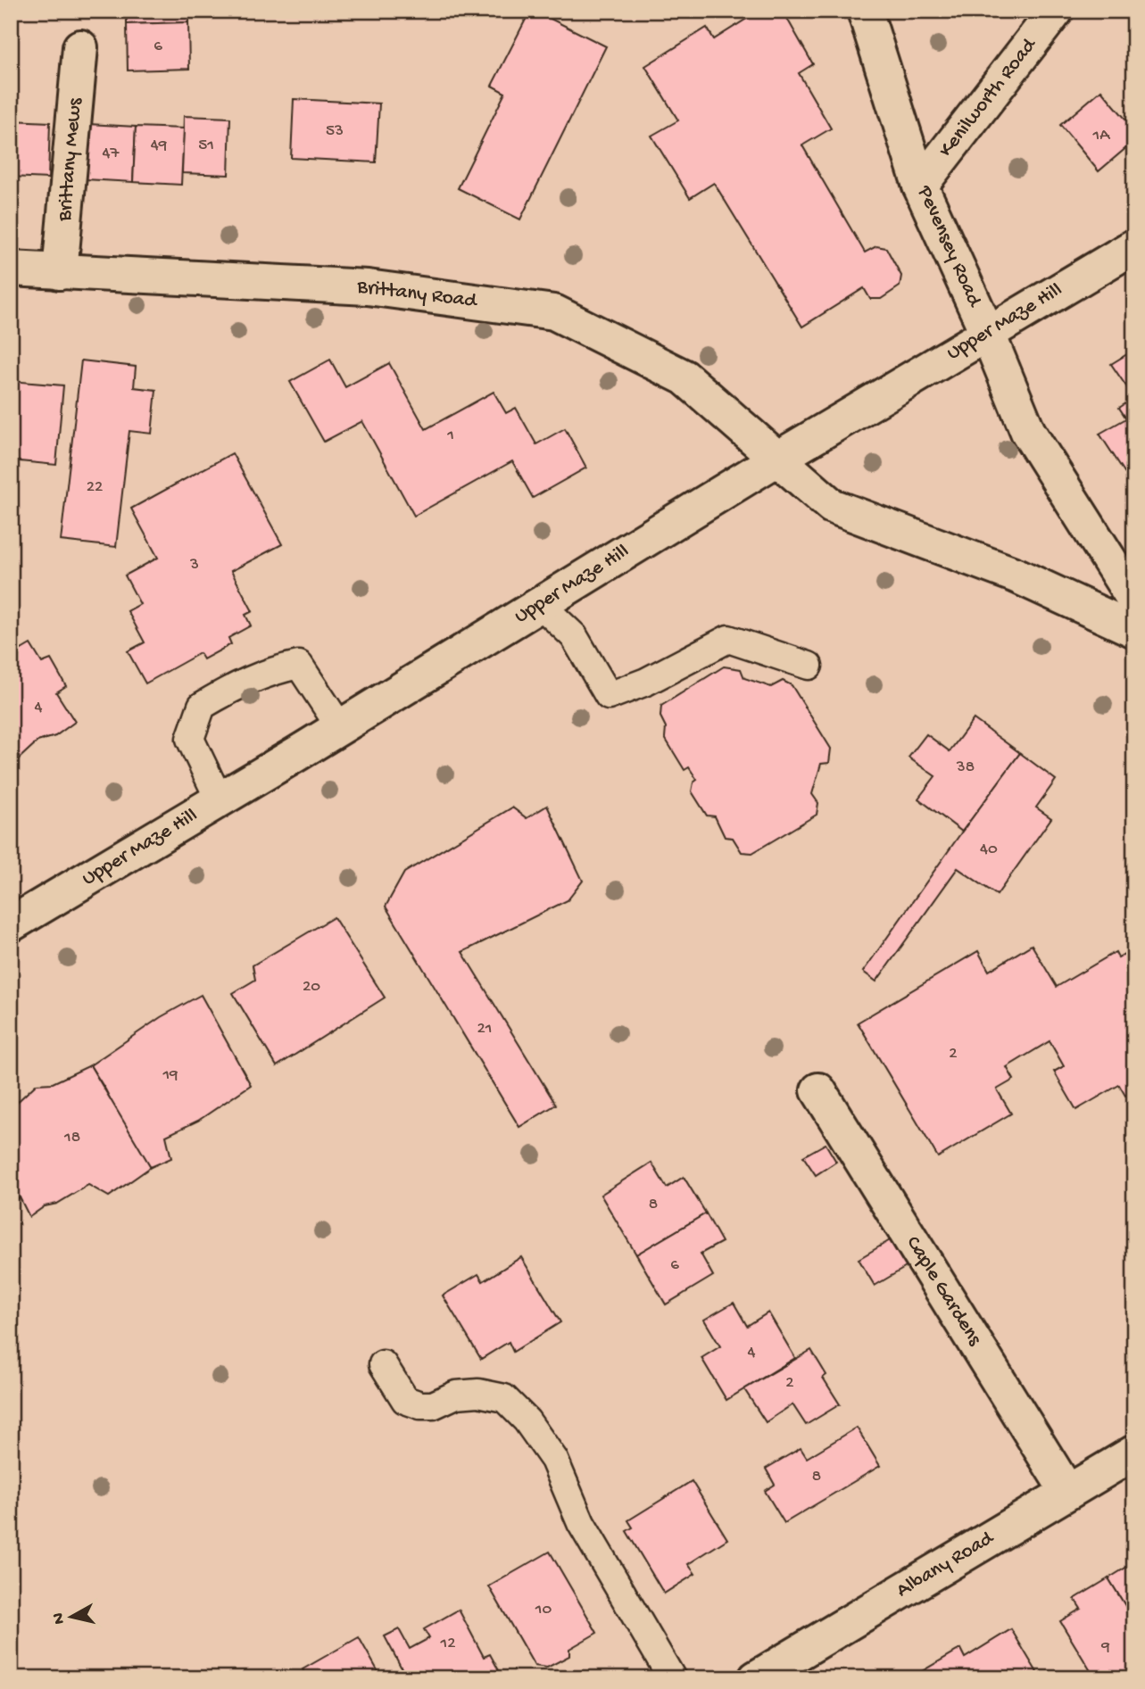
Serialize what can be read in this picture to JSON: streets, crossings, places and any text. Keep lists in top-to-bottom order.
{
  "streets": {
    "street": [
      "Kenilworth Road",
      "Brittany Mews",
      "Pevensey Road",
      "Brittany Road",
      "Upper Maze Hill",
      "Caple Gardens",
      "Albany Road"
    ]
  },
  "crossings": [
    ["Kenilworth Road", "Pevensey Road"],
    ["Brittany Mews", "Brittany Road"],
    ["Pevensey Road", "Upper Maze Hill"],
    ["Brittany Road", "Upper Maze Hill"],
    ["Caple Gardens", "Albany Road"]
  ],
  "house_numbers": [
    "6",
    "53",
    "1A",
    "49",
    "51",
    "47",
    "1",
    "22",
    "3",
    "4",
    "38",
    "40",
    "20",
    "21",
    "2",
    "19",
    "18",
    "8",
    "6",
    "4",
    "2",
    "8",
    "10",
    "12",
    "9"
  ],
  "north": "left"
}
